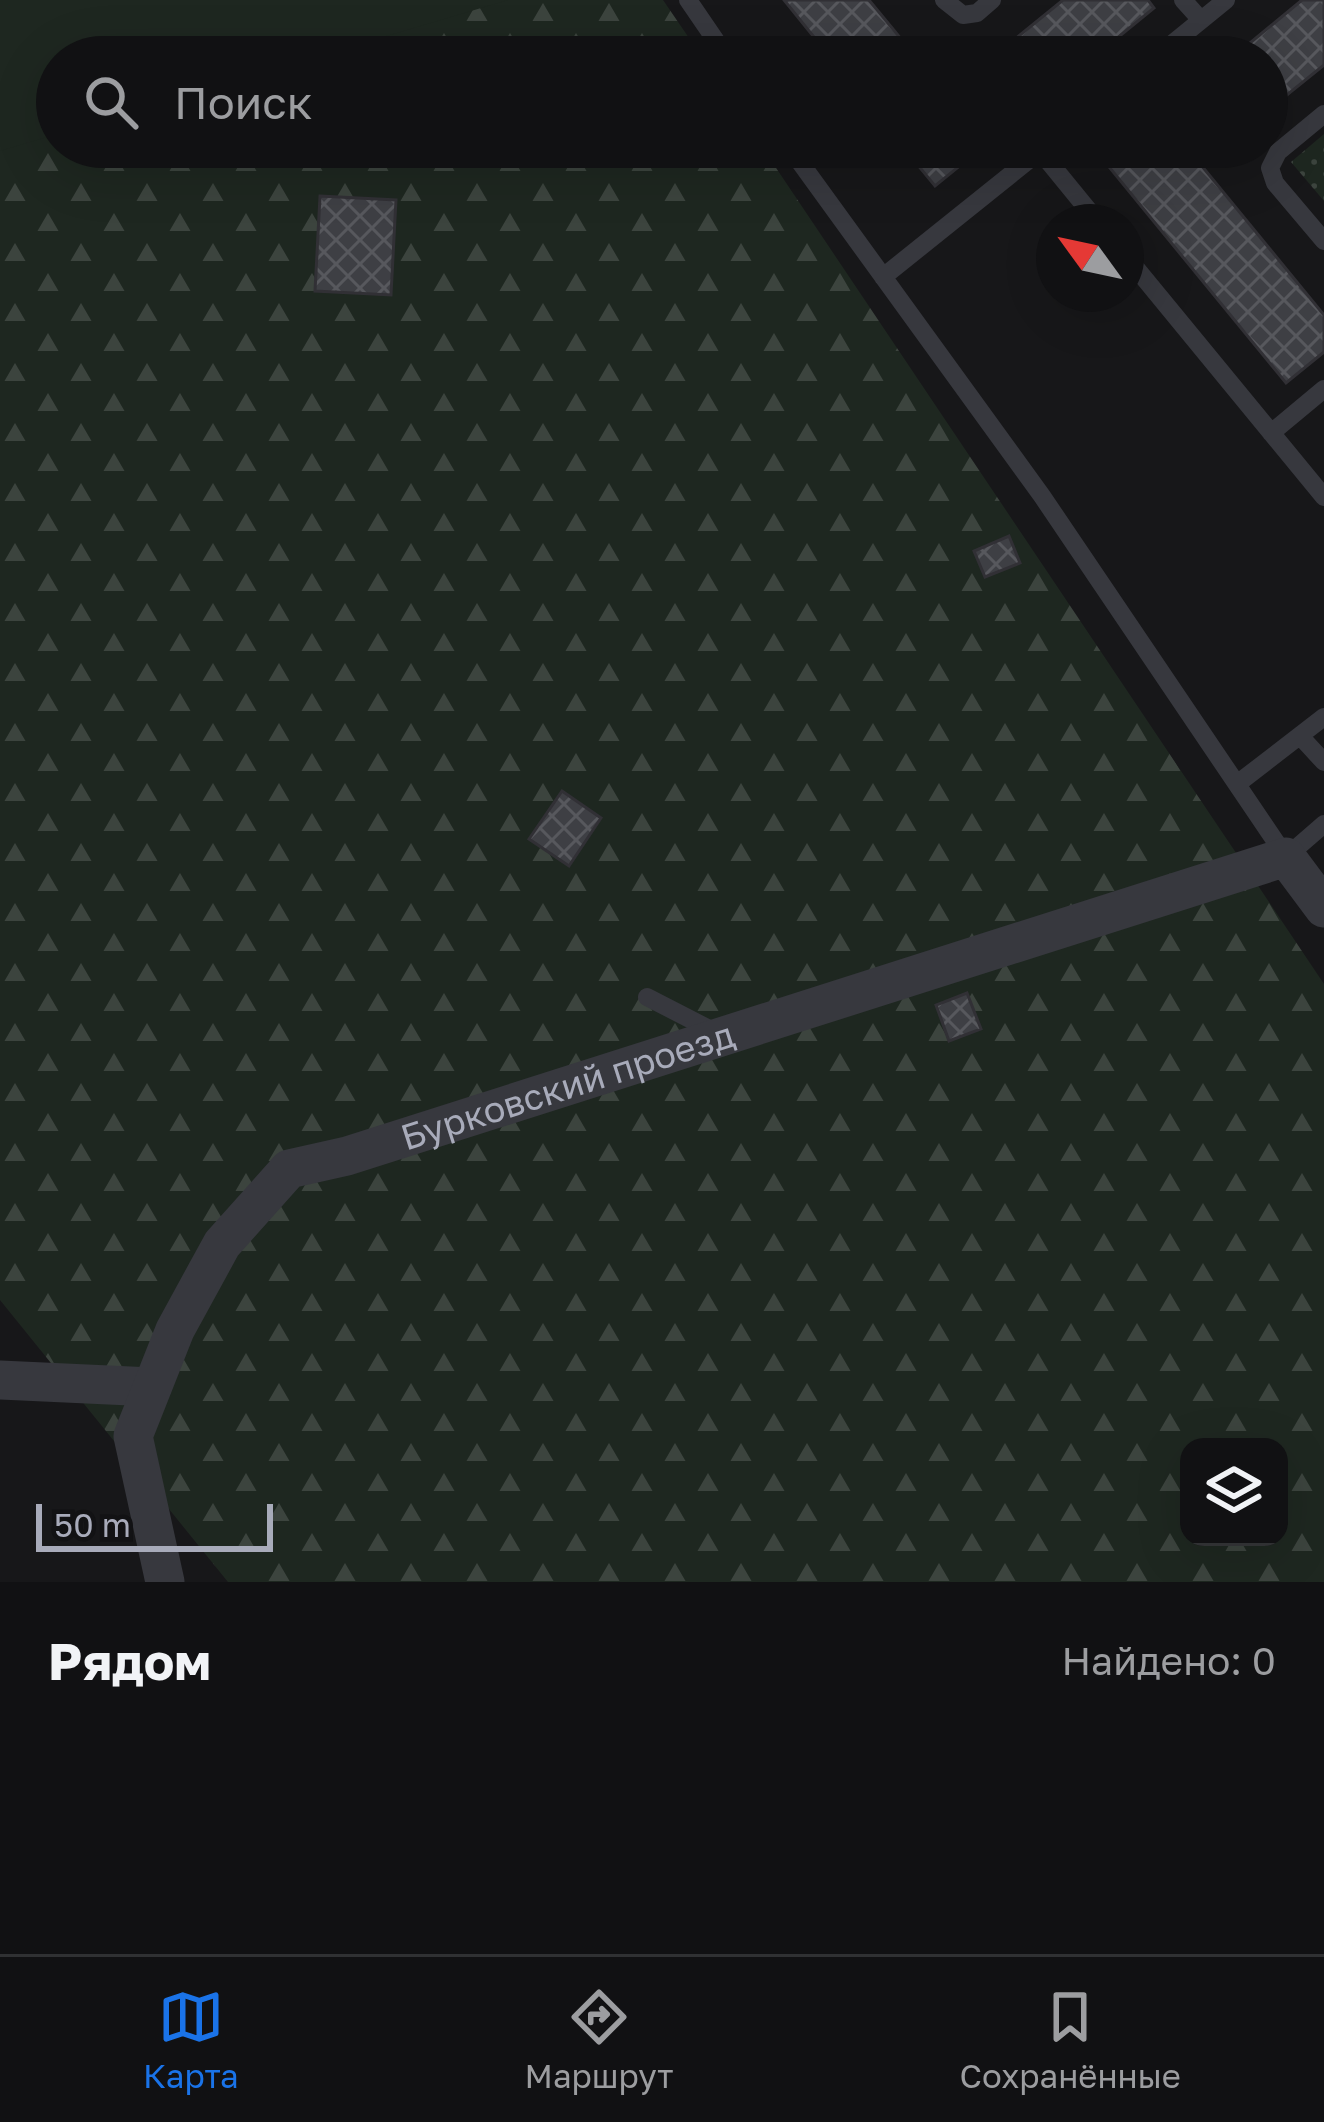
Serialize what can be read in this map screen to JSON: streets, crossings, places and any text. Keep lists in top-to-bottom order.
{
  "streets": {
    "street": ["Бурковский проезд"]
  },
  "scale_bar": "50 m",
  "north": "top left",
  "page": {
    "search": "Поиск",
    "scale": "50 m",
    "heading": ["Рядом", "Найдено: 0"],
    "nav": ["Карта", "Маршрут", "Сохранённые"]
  }
}
